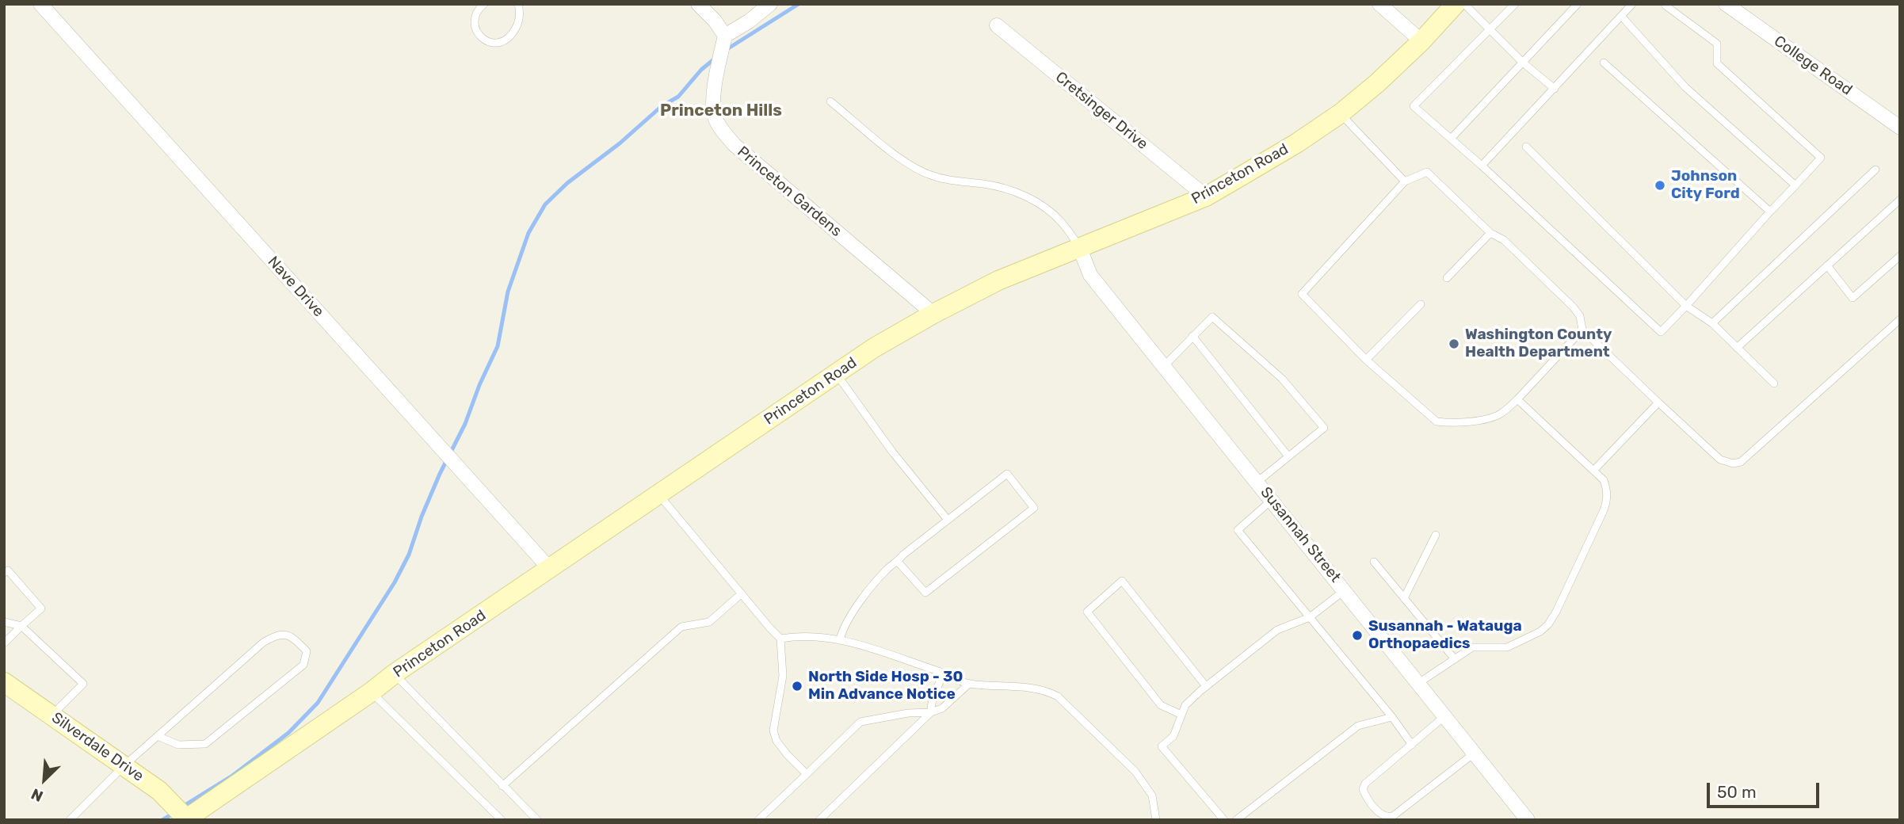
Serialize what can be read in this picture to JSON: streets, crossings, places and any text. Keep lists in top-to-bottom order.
{
  "streets": {
    "street": [
      "College Road",
      "Cretsinger Drive",
      "Princeton Road",
      "Princeton Gardens",
      "Nave Drive",
      "Susannah Street",
      "Silverdale Drive"
    ]
  },
  "crossings": [
    ["Cretsinger Drive", "Princeton Road"],
    ["Princeton Road", "Princeton Gardens"],
    ["Princeton Road", "Nave Drive"],
    ["Princeton Road", "Susannah Street"],
    ["Princeton Road", "Silverdale Drive"]
  ],
  "districts": ["Princeton Hills"],
  "places": [
    "Johnson City Ford",
    "Washington County Health Department",
    "Susannah - Watauga Orthopaedics",
    "North Side Hosp - 30 Min Advance Notice"
  ],
  "scale_bar": "50 m",
  "north": "bottom left"
}
